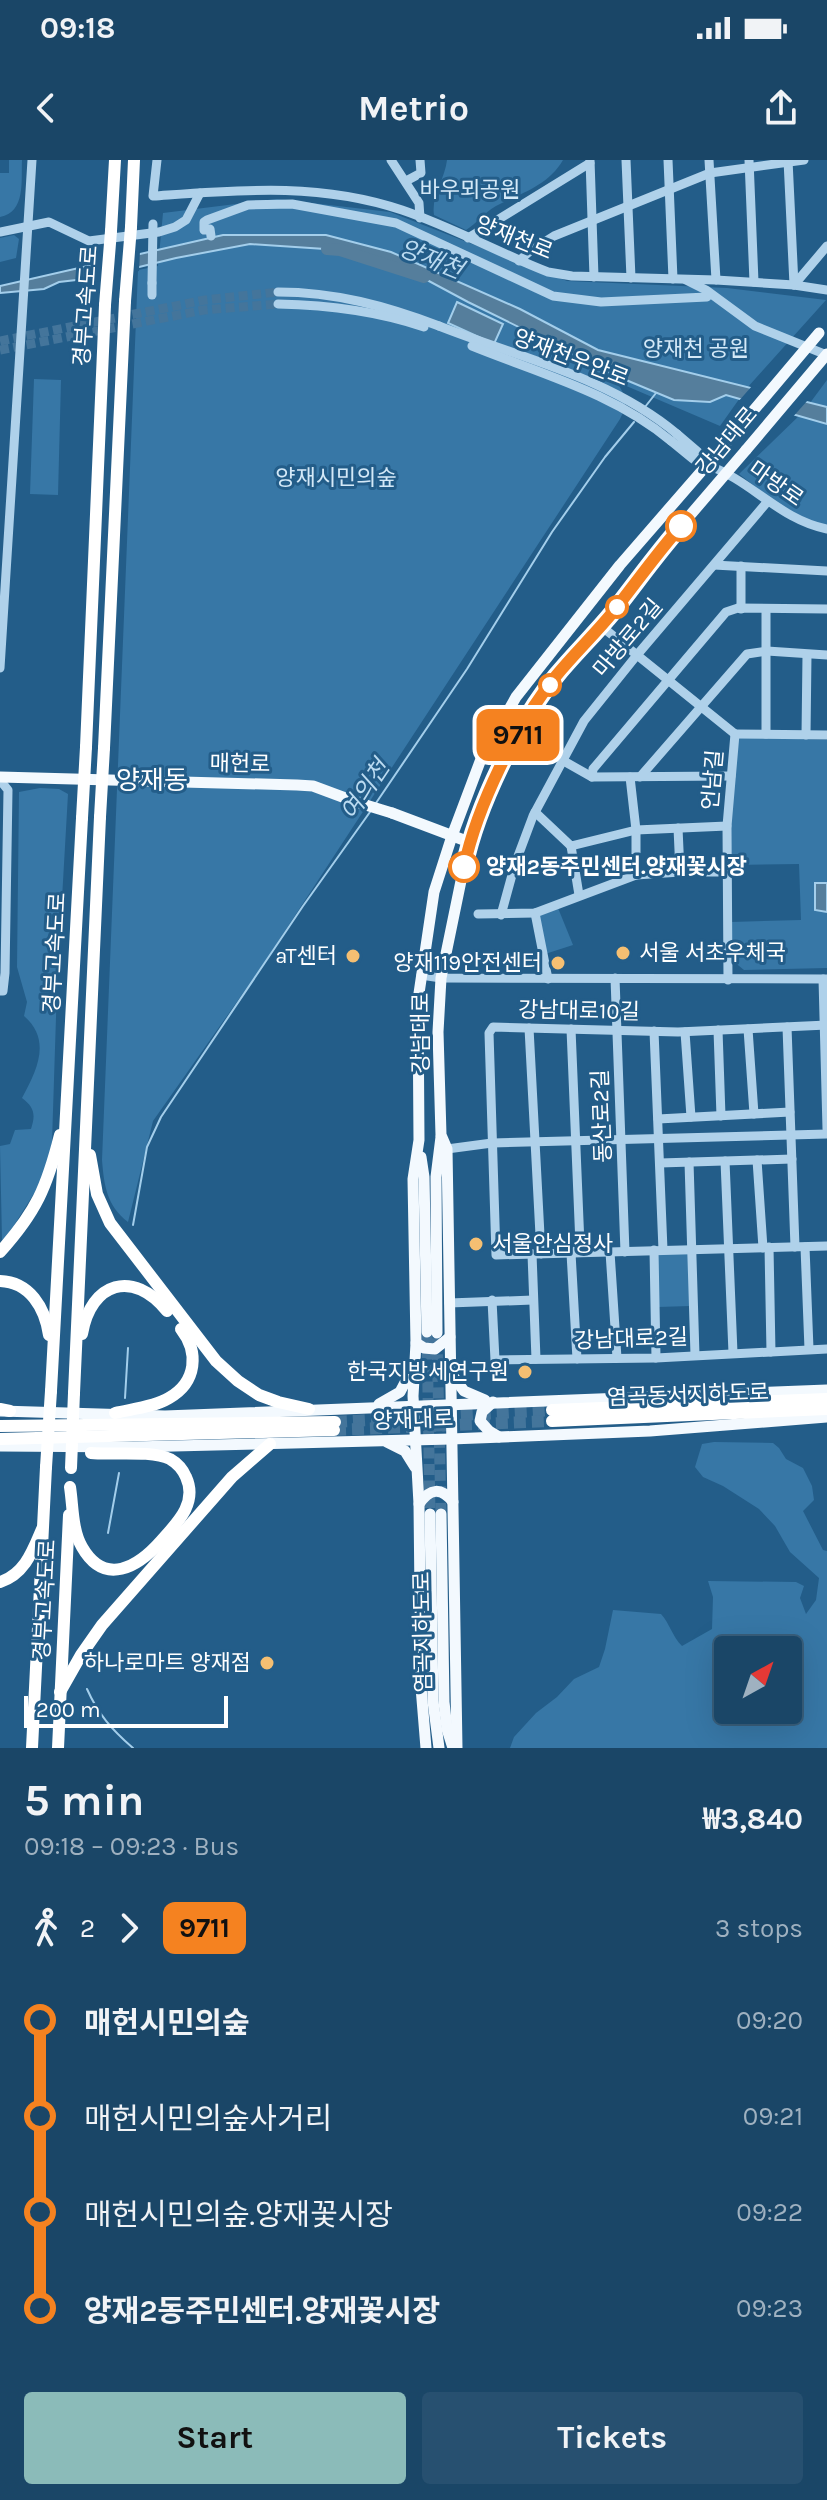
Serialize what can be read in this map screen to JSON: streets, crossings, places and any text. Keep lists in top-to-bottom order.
{
  "streets": {
    "highway": ["경부고속도로", "염곡동서지하도로"],
    "main road": [
      "강남대로",
      "매헌로",
      "양재대로",
      "염곡지하도로"
    ],
    "street": [
      "양재천로",
      "양재천우안로",
      "마방로",
      "마방로2길",
      "언남길",
      "강남대로10길",
      "동산로2길",
      "강남대로2길"
    ]
  },
  "crossings": [
    ["양재천우안로", "강남대로"],
    ["양재천우안로", "마방로"],
    ["강남대로", "마방로"],
    ["강남대로", "매헌로"],
    ["강남대로", "양재대로"],
    ["강남대로", "염곡지하도로"],
    ["마방로", "마방로2길"],
    ["강남대로10길", "동산로2길"]
  ],
  "districts": ["양재동"],
  "water": ["양재천", "여의천"],
  "parks": ["바우뫼공원", "양재천 공원", "양재시민의숲"],
  "places": [
    "양재2동주민센터.양재꽃시장",
    "서울 서초우체국",
    "aT센터",
    "양재119안전센터",
    "서울안심정사",
    "한국지방세연구원",
    "하나로마트 양재점"
  ],
  "lines": ["bus line 9711"],
  "scale_bar": "200 m",
  "north": "top right",
  "page": {
    "status": "09:18",
    "header": "Metrio",
    "on_map": "9711",
    "scale": "200 m",
    "heading": ["5 min", "09:18 – 09:23 · Bus", "₩3,840"],
    "legs": ["2", "9711", "3 stops"],
    "list": [
      {
        "name": "매헌시민의숲",
        "value": "09:20"
      },
      {
        "name": "매헌시민의숲사거리",
        "value": "09:21"
      },
      {
        "name": "매헌시민의숲.양재꽃시장",
        "value": "09:22"
      },
      {
        "name": "양재2동주민센터.양재꽃시장",
        "value": "09:23"
      }
    ],
    "buttons": ["Start", "Tickets"]
  }
}
